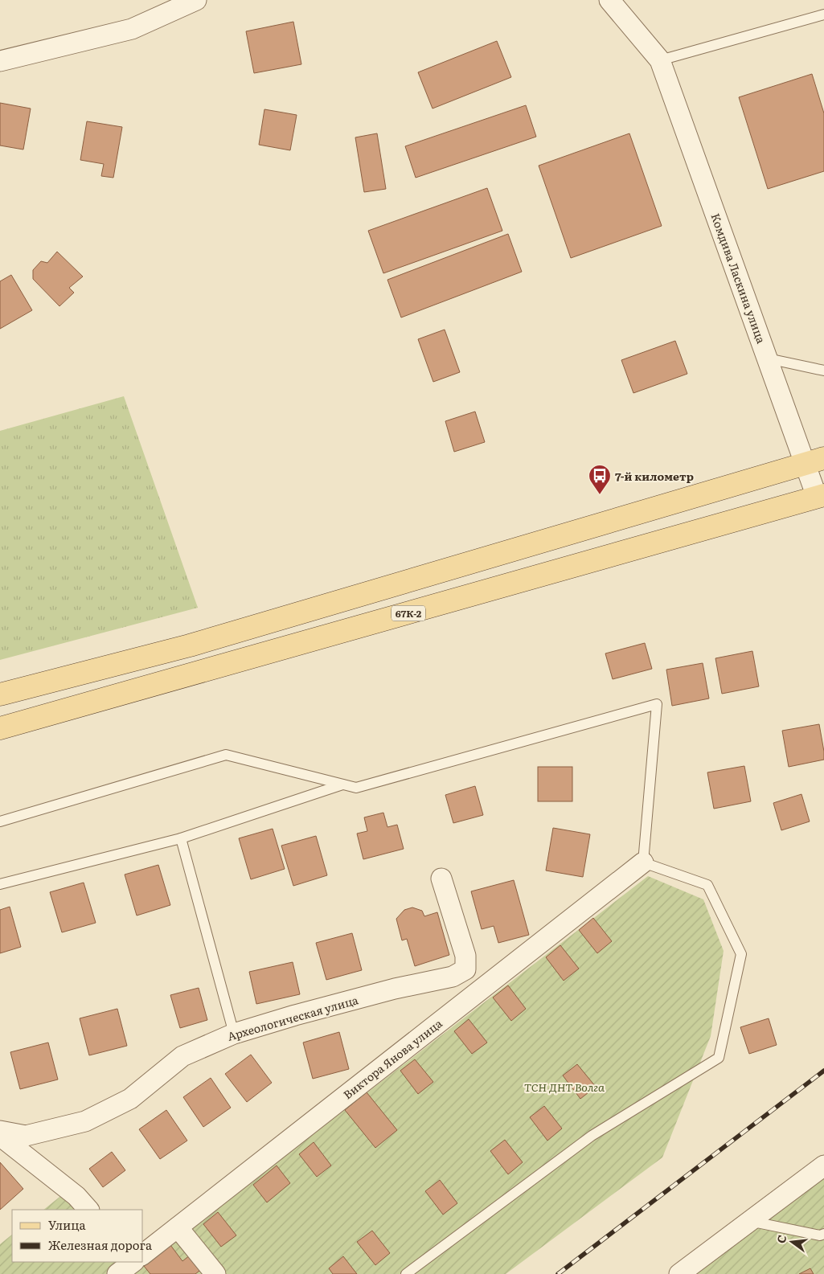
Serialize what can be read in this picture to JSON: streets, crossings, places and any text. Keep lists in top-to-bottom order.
{
  "streets": {
    "main road": ["67К-2"],
    "street": ["Комдива Ласкина улица", "Археологическая улица", "Виктора Янова улица"]
  },
  "crossings": [
    ["Комдива Ласкина улица", "67К-2"]
  ],
  "parks": ["ТСН ДНТ Волга"],
  "places": {
    "bus stop": ["7-й километр"]
  },
  "legend": ["Улица", "Железная дорога"],
  "north": "left"
}
